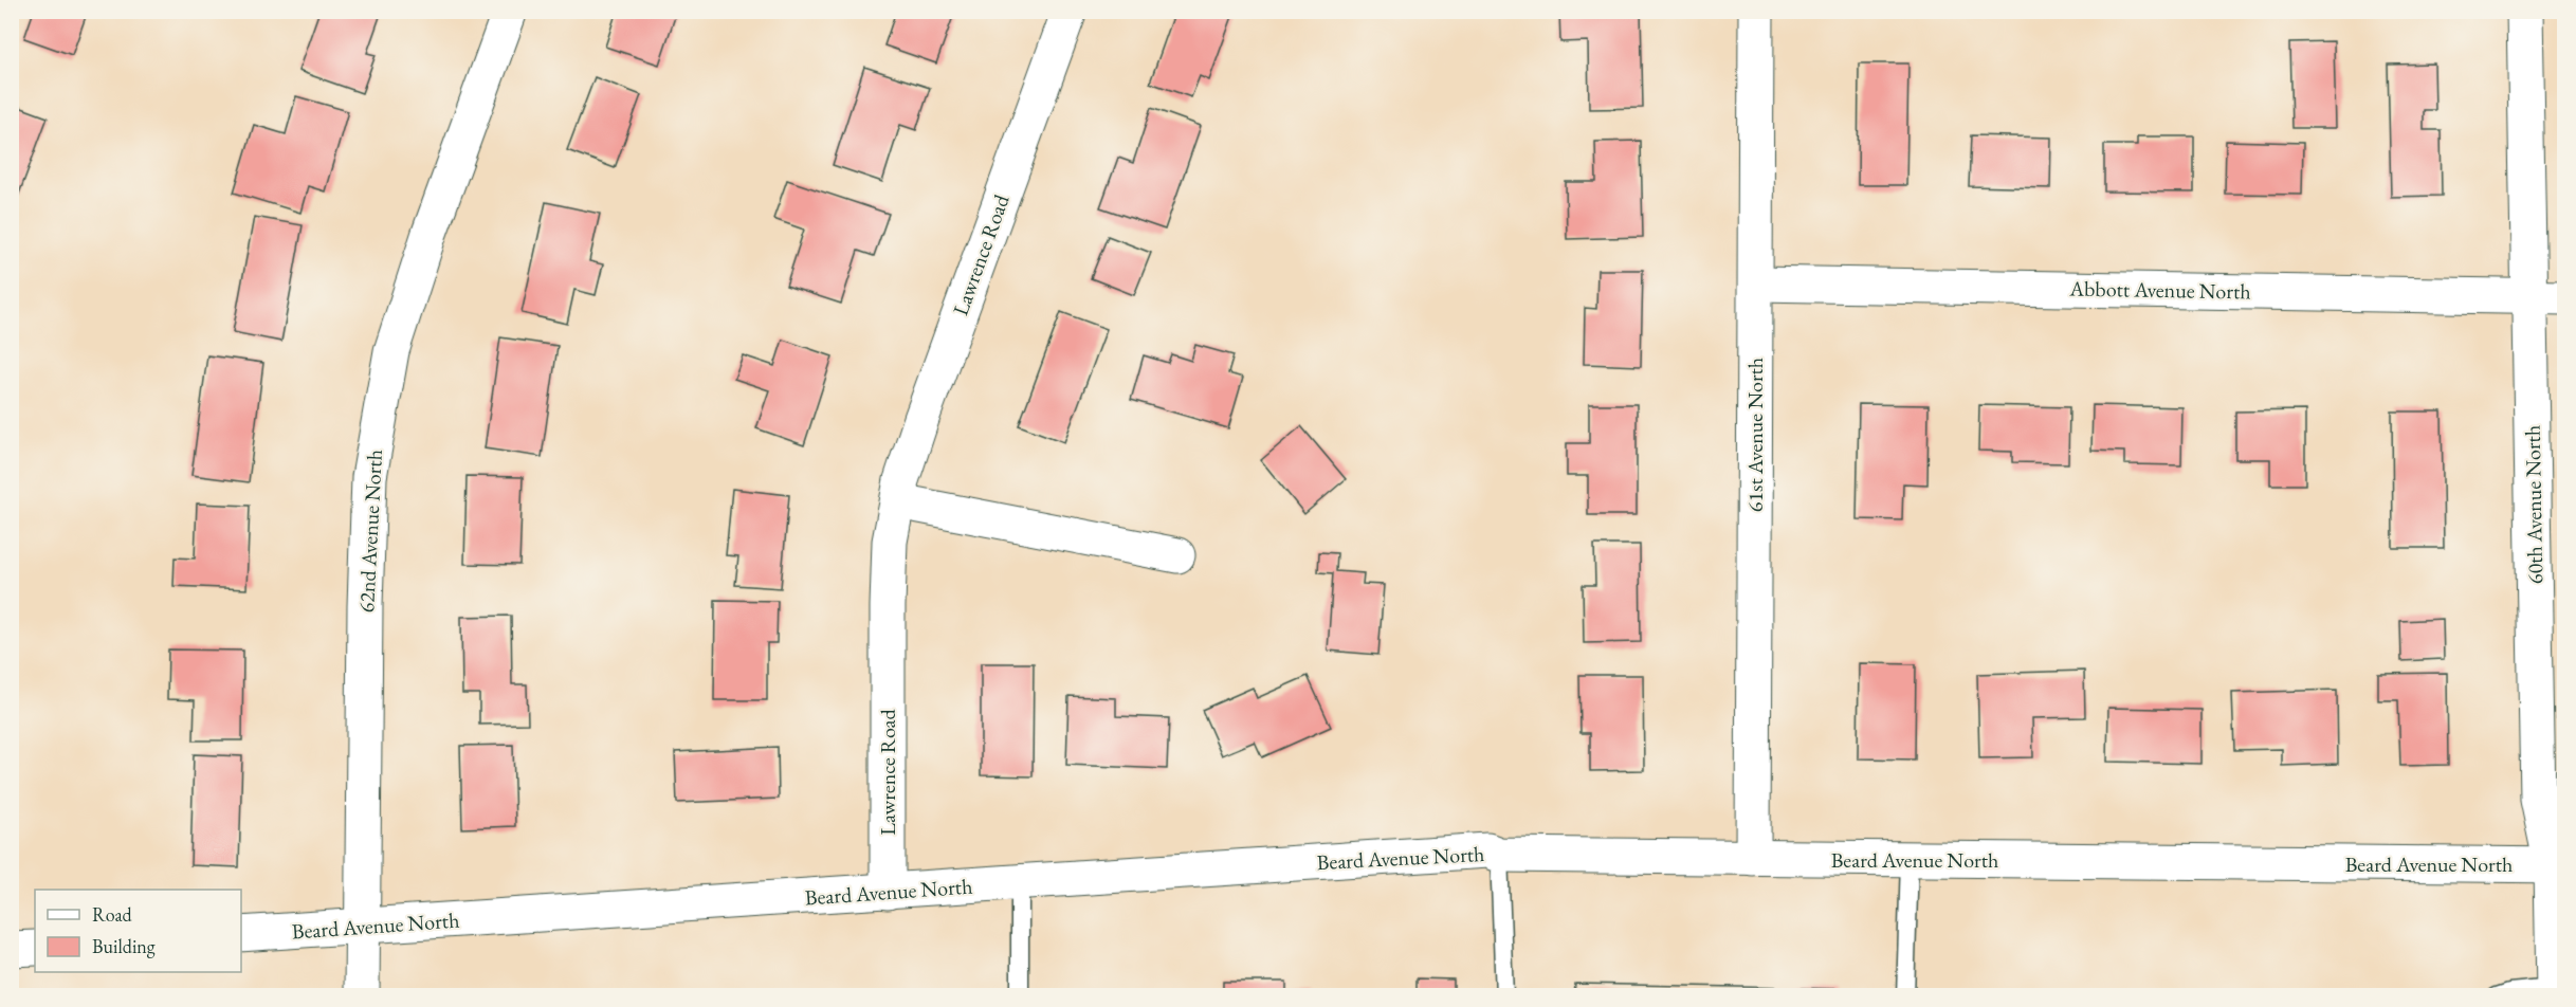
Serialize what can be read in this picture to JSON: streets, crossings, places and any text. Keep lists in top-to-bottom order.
{
  "streets": {
    "street": [
      "Lawrence Road",
      "Abbott Avenue North",
      "61st Avenue North",
      "60th Avenue North",
      "62nd Avenue North",
      "Beard Avenue North"
    ]
  },
  "crossings": [
    ["Lawrence Road", "Beard Avenue North"],
    ["Abbott Avenue North", "61st Avenue North"],
    ["Abbott Avenue North", "60th Avenue North"],
    ["61st Avenue North", "Beard Avenue North"],
    ["60th Avenue North", "Beard Avenue North"],
    ["62nd Avenue North", "Beard Avenue North"]
  ],
  "legend": ["Road", "Building"]
}
